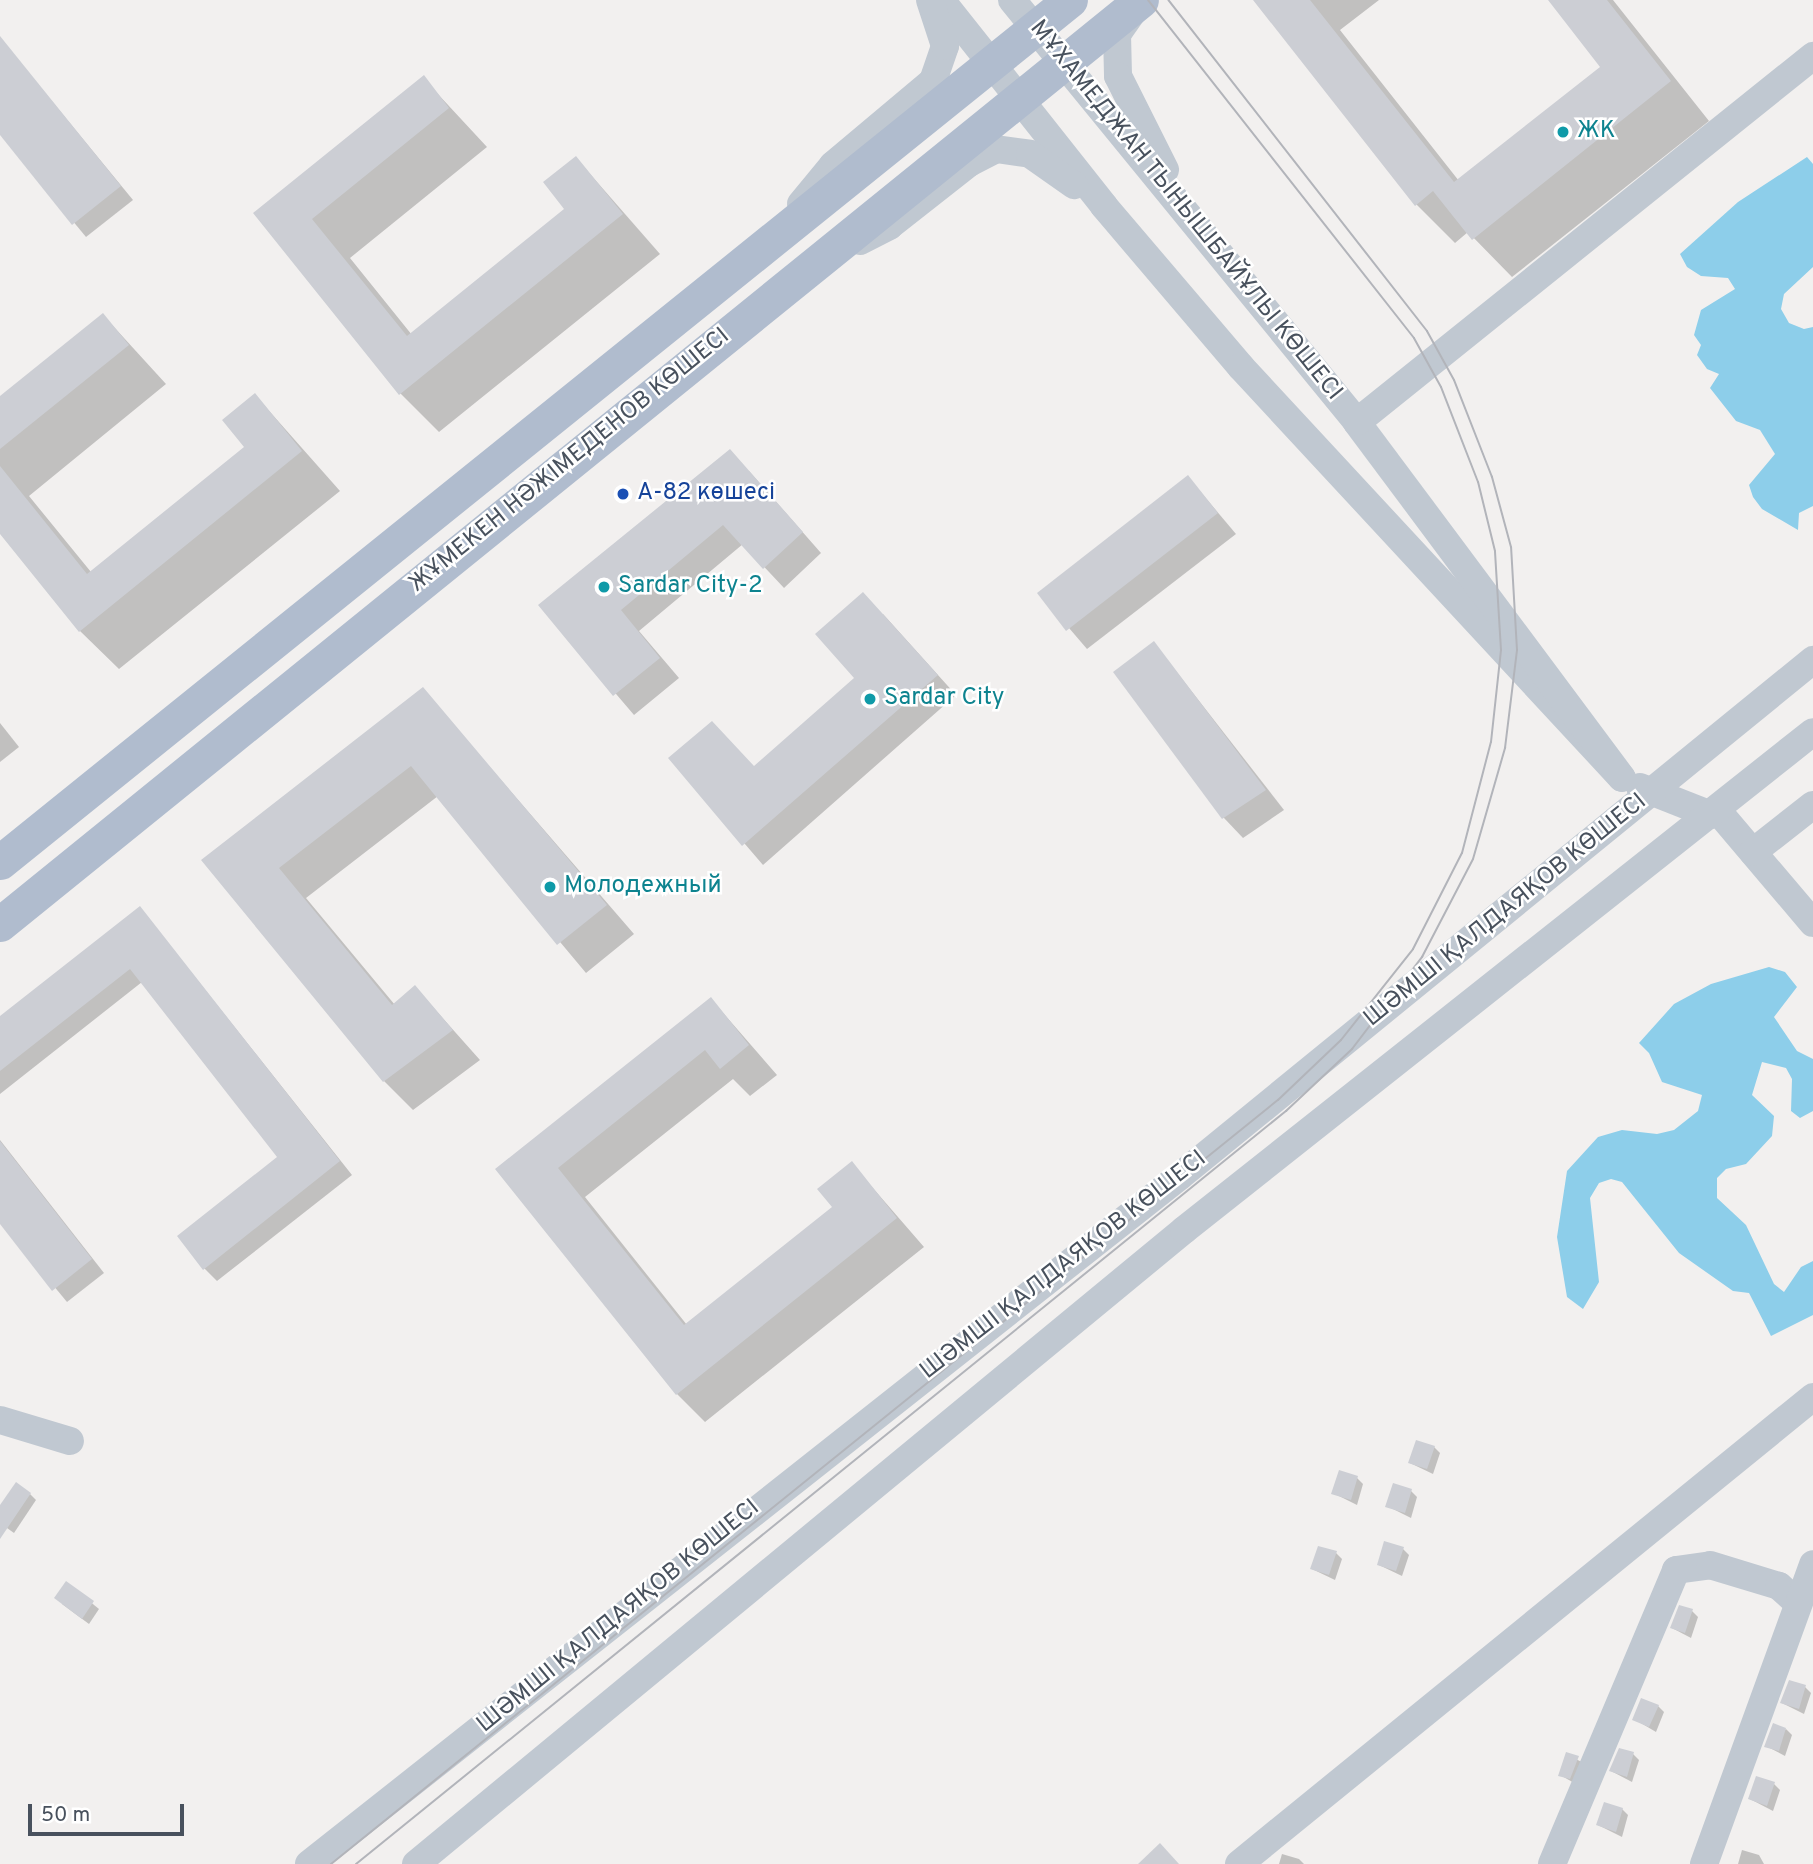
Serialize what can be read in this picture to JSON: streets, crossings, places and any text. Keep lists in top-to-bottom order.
{
  "streets": {
    "main road": ["ЖҰМЕКЕН НӘЖІМЕДЕНОВ КӨШЕСІ"],
    "street": ["МҰХАМЕДЖАН ТЫНЫШБАЙҰЛЫ КӨШЕСІ", "ШӘМШІ ҚАЛДАЯҚОВ КӨШЕСІ"]
  },
  "crossings": [
    ["МҰХАМЕДЖАН ТЫНЫШБАЙҰЛЫ КӨШЕСІ", "ЖҰМЕКЕН НӘЖІМЕДЕНОВ КӨШЕСІ"]
  ],
  "places": [
    "ЖК",
    "A-82 көшесі",
    "Sardar City-2",
    "Sardar City",
    "Молодежный"
  ],
  "scale_bar": "50 m"
}
